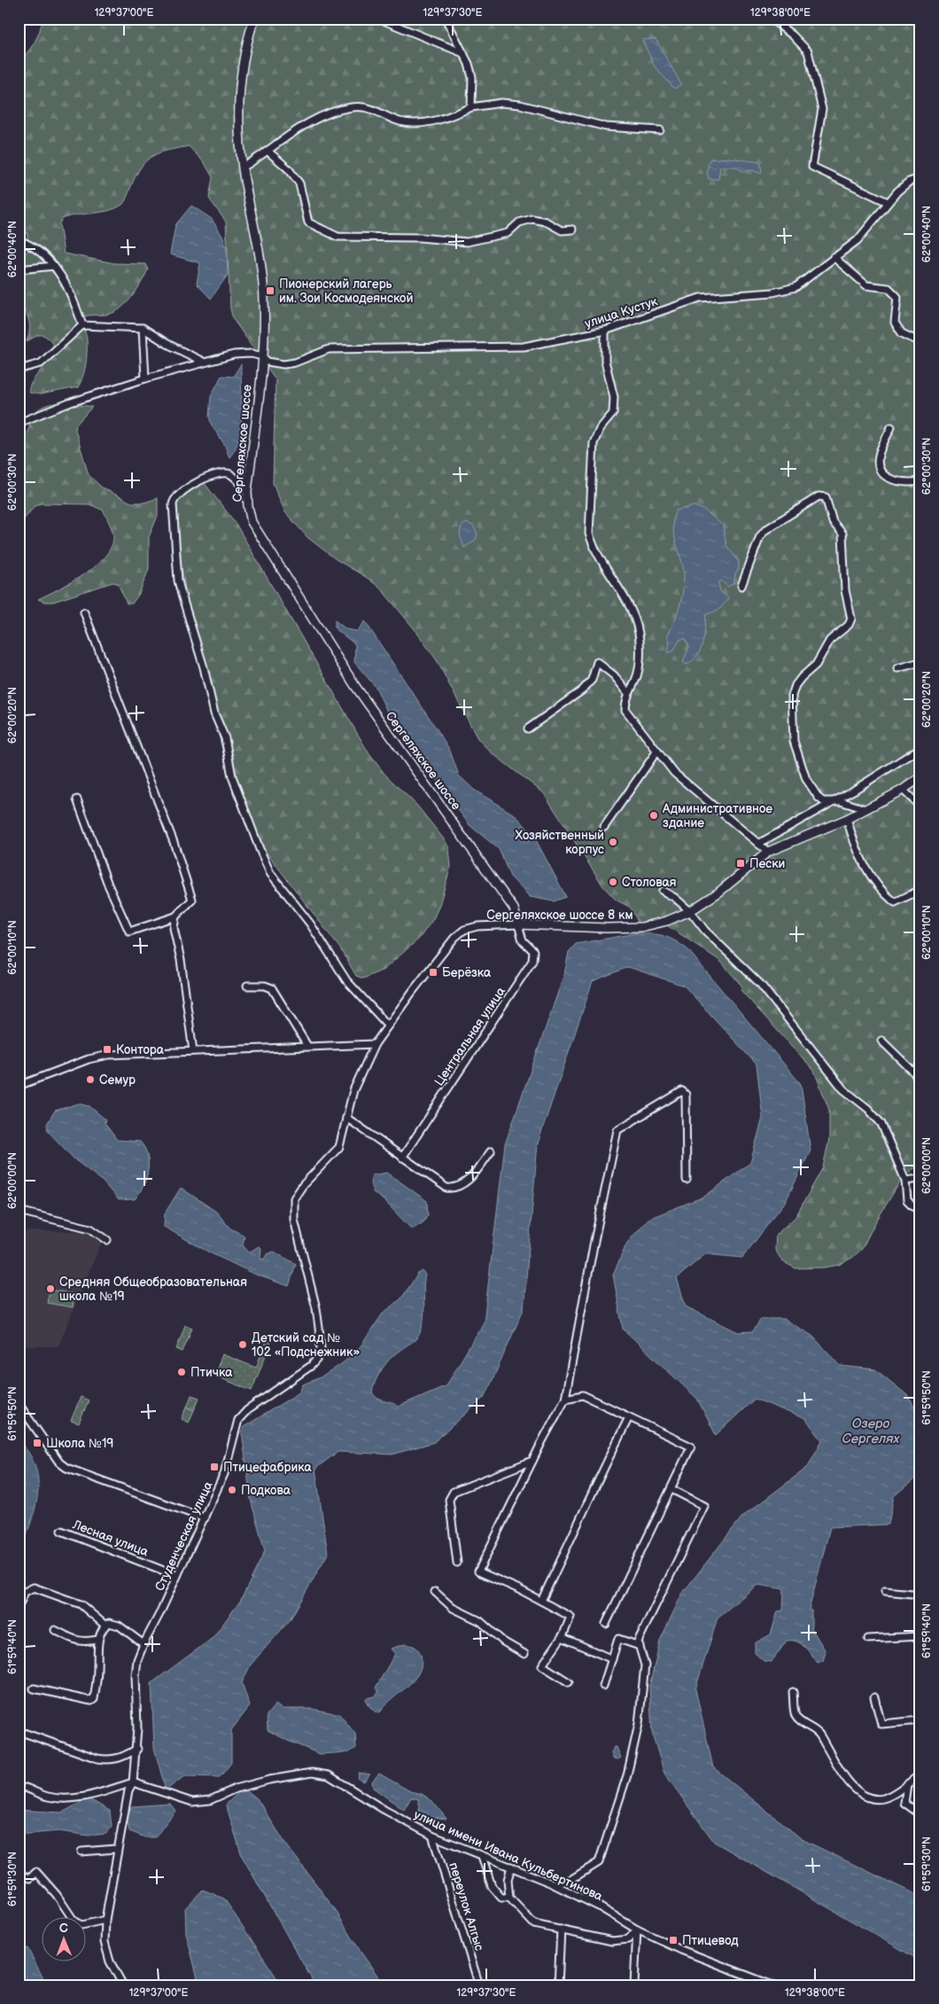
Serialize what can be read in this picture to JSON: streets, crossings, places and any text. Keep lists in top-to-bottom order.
{
  "streets": {
    "main road": ["Сергеляхское шоссе", "Сергеляхское шоссе 8 км"],
    "street": [
      "улица Кустук",
      "Центральная улица",
      "Студенческая улица",
      "Лесная улица",
      "улица имени Ивана Кульбертинова",
      "переулок Алгыс"
    ]
  },
  "crossings": [
    ["улица Кустук", "Сергеляхское шоссе"],
    ["Сергеляхское шоссе", "Сергеляхское шоссе 8 км"],
    ["Сергеляхское шоссе", "Центральная улица"],
    ["Сергеляхское шоссе 8 км", "Центральная улица"],
    ["Сергеляхское шоссе 8 км", "Студенческая улица"],
    ["Студенческая улица", "Лесная улица"],
    ["Студенческая улица", "улица имени Ивана Кульбертинова"],
    ["улица имени Ивана Кульбертинова", "переулок Алгыс"]
  ],
  "water": ["Озеро Сергелях"],
  "places": {
    "transit": [
      "Пионерский лагерь им. Зои Космодеянской",
      "Пески",
      "Берёзка",
      "Контора",
      "Школа №19",
      "Птицефабрика",
      "Птицевод"
    ],
    "other": [
      "Административное здание",
      "Хозяйственный корпус",
      "Столовая",
      "Семур",
      "Средняя Общеобразовательная школа №19",
      "Детский сад № 102 «Подснежник»",
      "Птичка",
      "Подкова"
    ]
  },
  "north": "top",
  "coordinates": [
    "129°37'00\"E",
    "129°37'30\"E",
    "129°38'00\"E",
    "62°00'40\"N",
    "62°00'30\"N",
    "62°00'20\"N",
    "62°00'10\"N",
    "62°00'00\"N",
    "61°59'50\"N",
    "61°59'40\"N",
    "61°59'30\"N"
  ]
}
